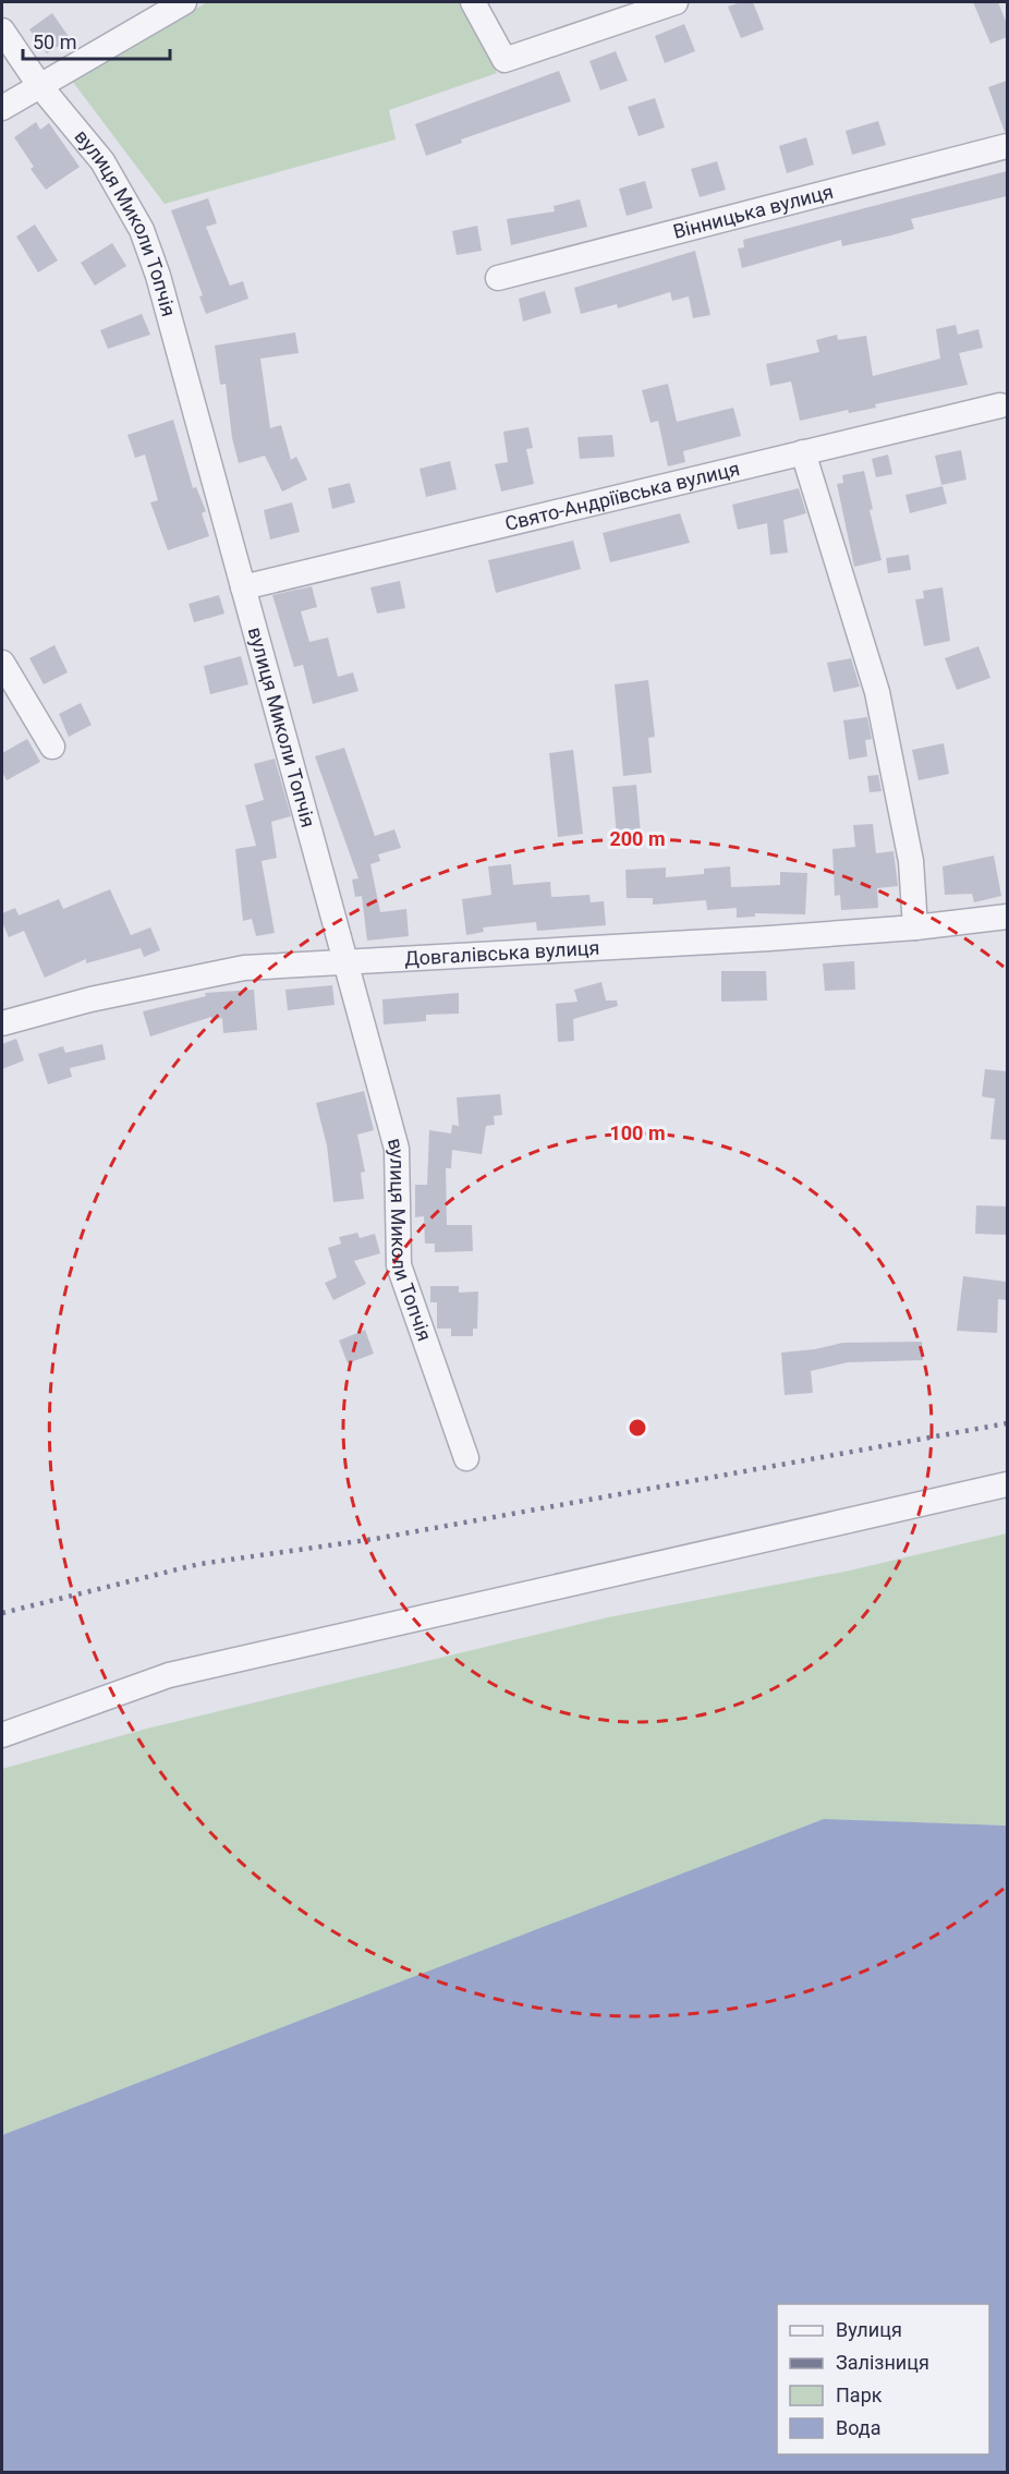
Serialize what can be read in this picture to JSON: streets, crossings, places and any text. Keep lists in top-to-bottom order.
{
  "streets": {
    "street": [
      "Вінницька вулиця",
      "вулиця Миколи Топчія",
      "Свято-Андріївська вулиця",
      "Довгалівська вулиця"
    ]
  },
  "crossings": [
    ["вулиця Миколи Топчія", "Свято-Андріївська вулиця"],
    ["вулиця Миколи Топчія", "Довгалівська вулиця"]
  ],
  "legend": [
    "Вулиця",
    "Залізниця",
    "Парк",
    "Вода"
  ],
  "scale_bar": "50 m",
  "rings": ["200 m", "100 m"]
}
